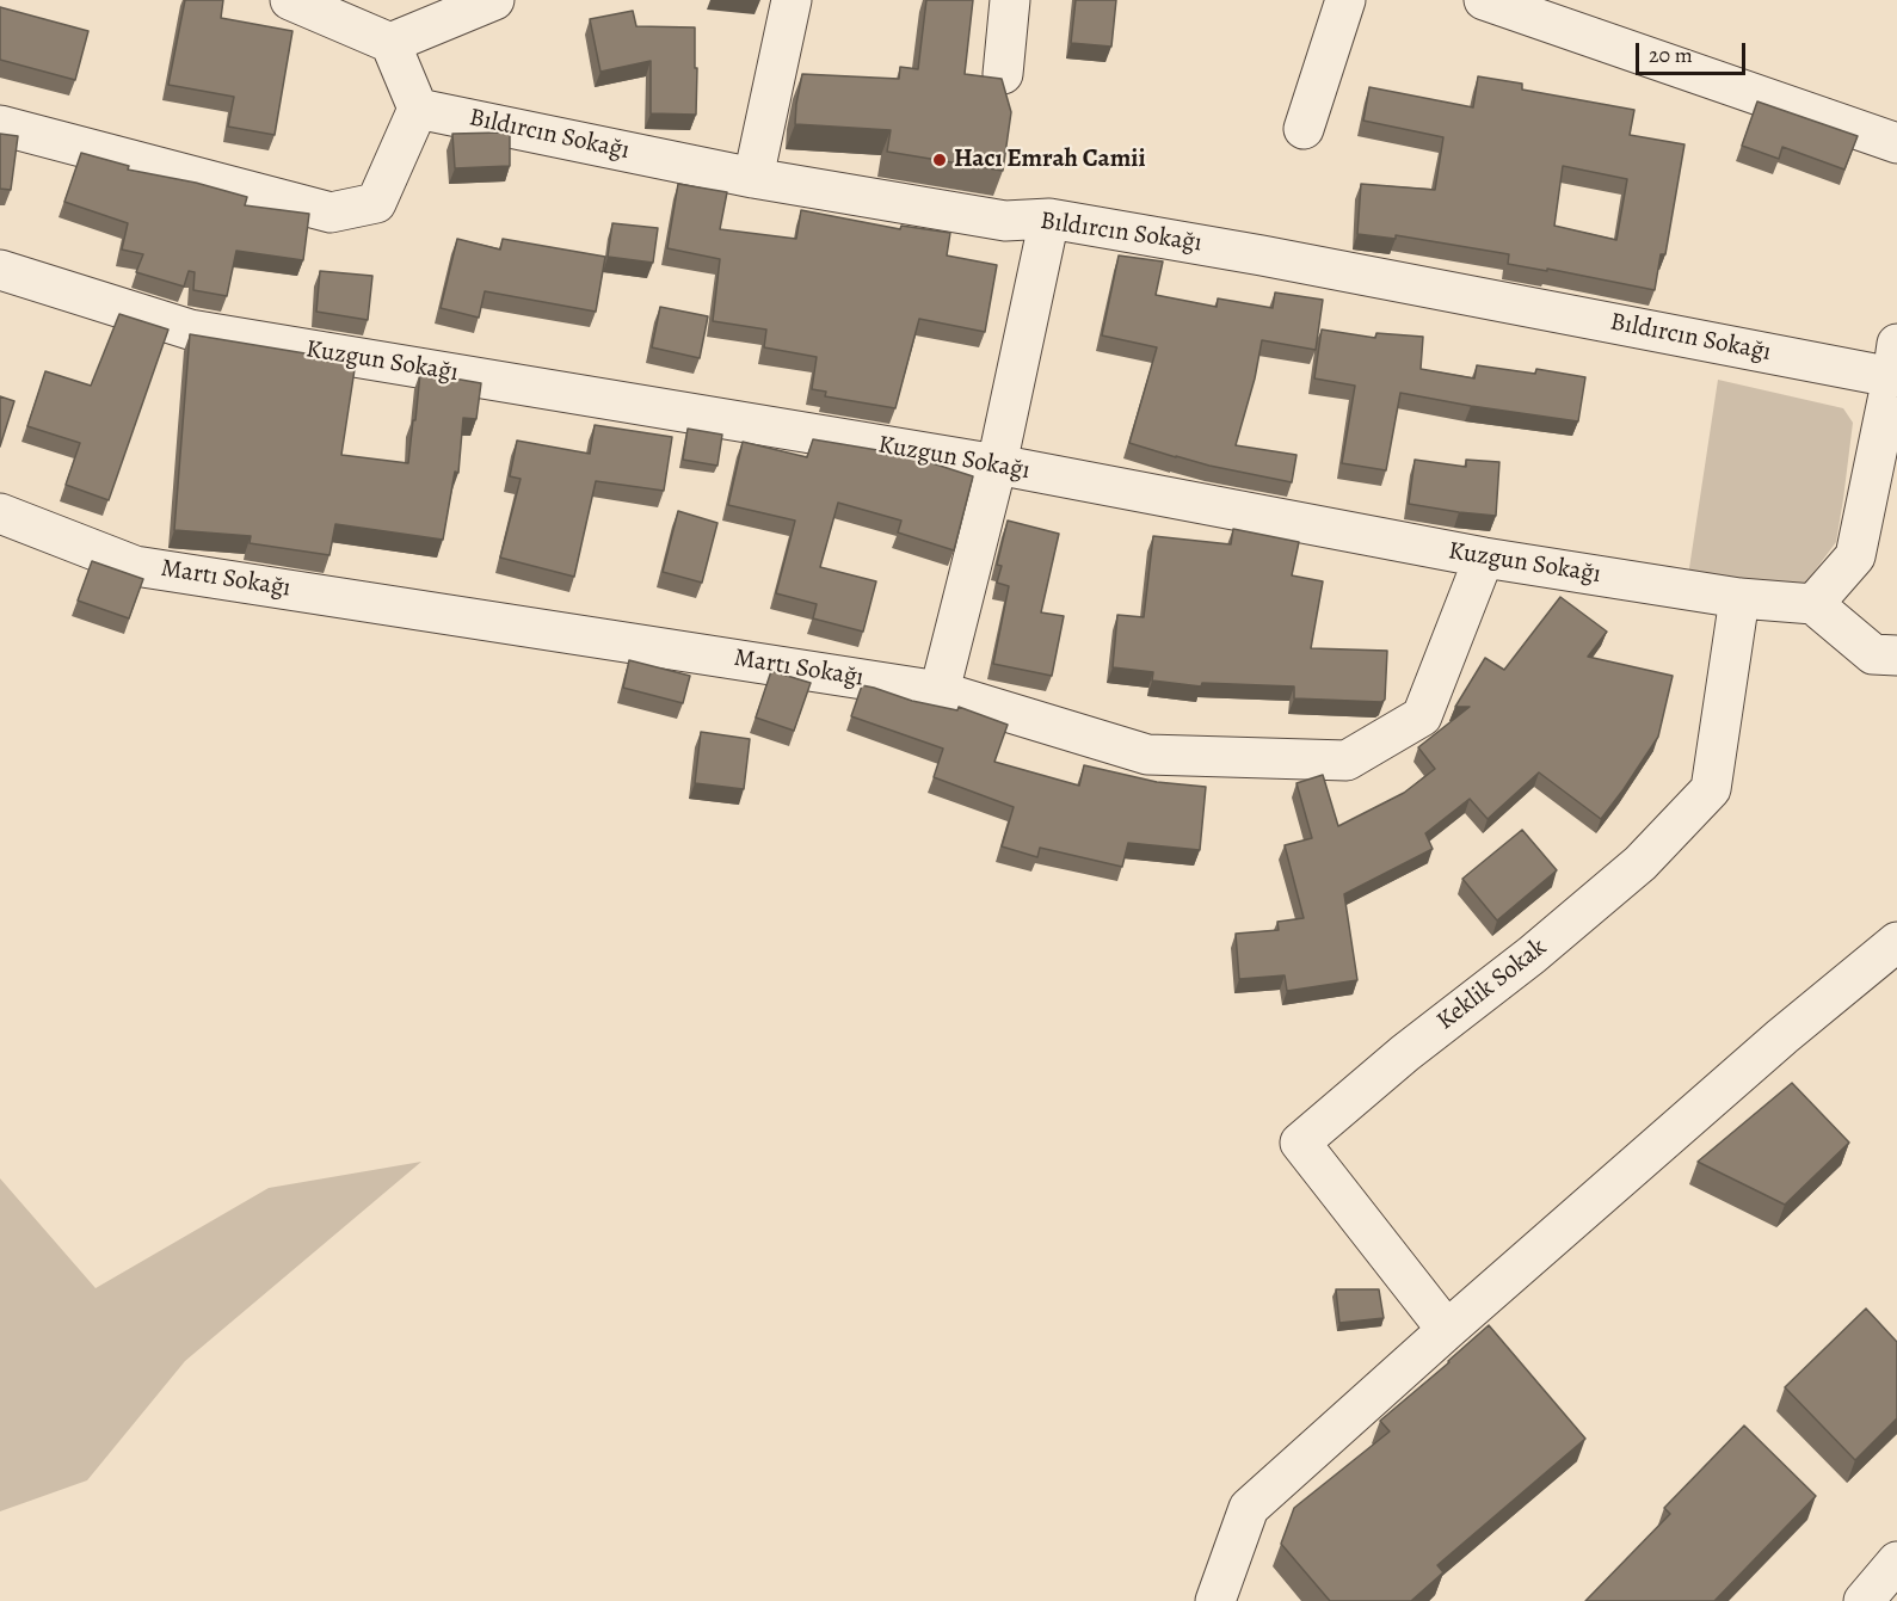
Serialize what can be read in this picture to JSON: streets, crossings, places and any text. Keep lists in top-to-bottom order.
{
  "streets": {
    "street": [
      "Bıldırcın Sokağı",
      "Kuzgun Sokağı",
      "Martı Sokağı",
      "Keklik Sokak"
    ]
  },
  "crossings": [
    ["Kuzgun Sokağı", "Martı Sokağı"],
    ["Kuzgun Sokağı", "Keklik Sokak"]
  ],
  "places": ["Hacı Emrah Camii"],
  "scale_bar": "20 m"
}
